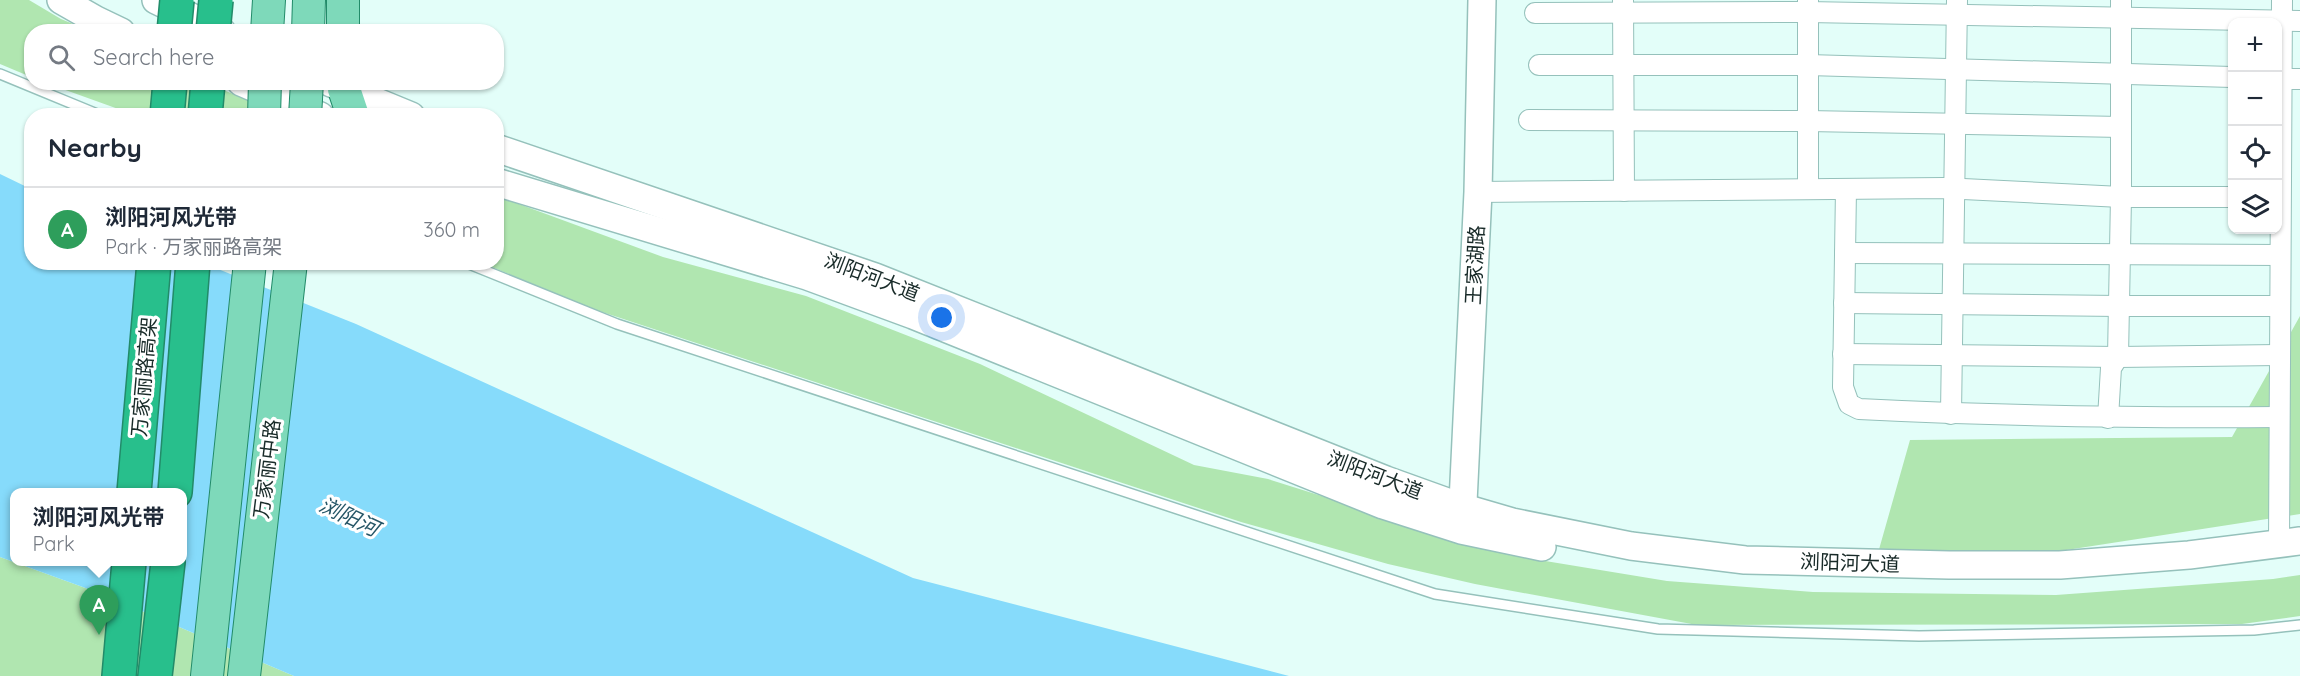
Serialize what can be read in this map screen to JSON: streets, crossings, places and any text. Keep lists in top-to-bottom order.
{
  "streets": {
    "highway": ["万家丽路高架"],
    "main road": ["王家湖路", "浏阳河大道", "万家丽中路"]
  },
  "crossings": [
    ["王家湖路", "浏阳河大道"]
  ],
  "water": ["浏阳河"],
  "page": {
    "map_buttons": ["+", "−"],
    "search": "Search here",
    "heading": "Nearby",
    "list": [
      {
        "mark": "A",
        "name": "浏阳河风光带",
        "note": "Park · 万家丽路高架",
        "value": "360 m"
      }
    ],
    "popup": ["浏阳河风光带", "Park"],
    "pins": "A"
  }
}
